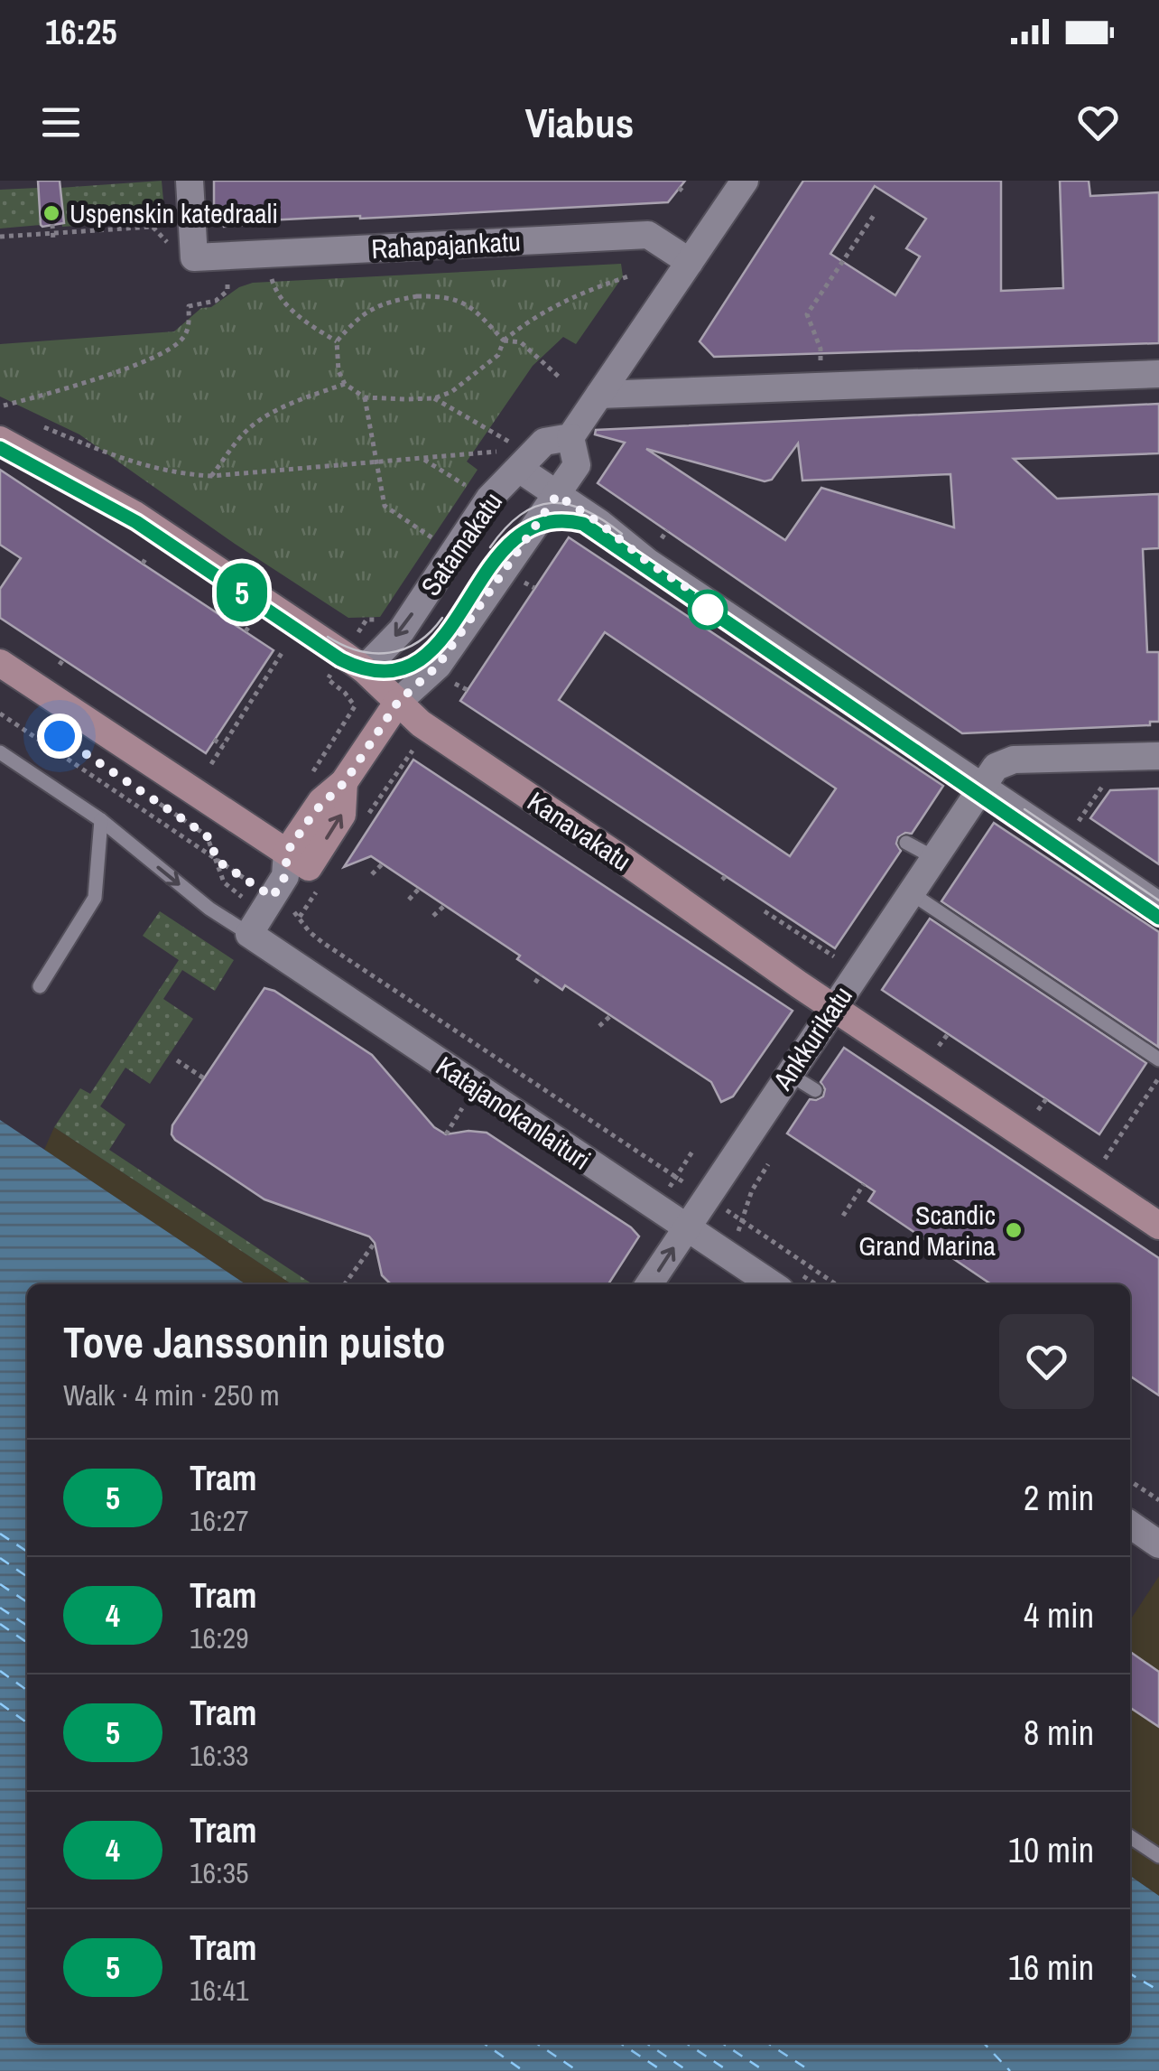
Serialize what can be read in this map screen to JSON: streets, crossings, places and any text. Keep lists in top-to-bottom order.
{
  "streets": {
    "main road": ["Satamakatu", "Kanavakatu"],
    "street": ["Rahapajankatu", "Ankkurikatu", "Katajanokanlaituri"]
  },
  "crossings": [
    ["Satamakatu", "Kanavakatu"],
    ["Kanavakatu", "Ankkurikatu"],
    ["Ankkurikatu", "Katajanokanlaituri"]
  ],
  "places": ["Uspenskin katedraali", "Scandic Grand Marina"],
  "lines": ["tram line 5"],
  "page": {
    "status": "16:25",
    "header": "Viabus",
    "on_map": "5",
    "heading": ["Tove Janssonin puisto", "Walk · 4 min · 250 m"],
    "list": [
      {
        "mark": "5",
        "name": "Tram",
        "note": "16:27",
        "value": "2 min"
      },
      {
        "mark": "4",
        "name": "Tram",
        "note": "16:29",
        "value": "4 min"
      },
      {
        "mark": "5",
        "name": "Tram",
        "note": "16:33",
        "value": "8 min"
      },
      {
        "mark": "4",
        "name": "Tram",
        "note": "16:35",
        "value": "10 min"
      },
      {
        "mark": "5",
        "name": "Tram",
        "note": "16:41",
        "value": "16 min"
      }
    ]
  }
}
